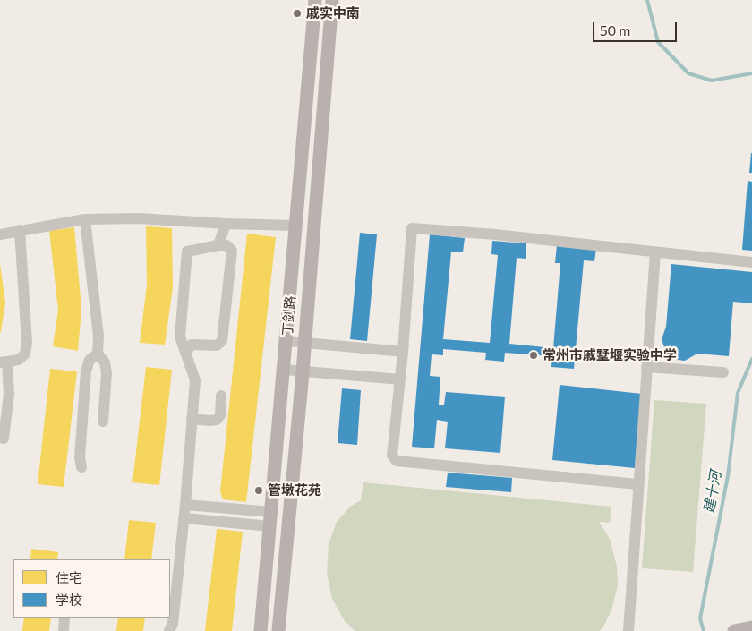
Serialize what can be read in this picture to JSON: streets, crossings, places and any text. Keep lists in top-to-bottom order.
{
  "streets": {
    "main road": ["丁剑路"]
  },
  "water": ["建十河"],
  "places": ["戚实中南", "常州市戚墅堰实验中学", "管墩花苑"],
  "legend": ["住宅", "学校"],
  "scale_bar": "50 m"
}
